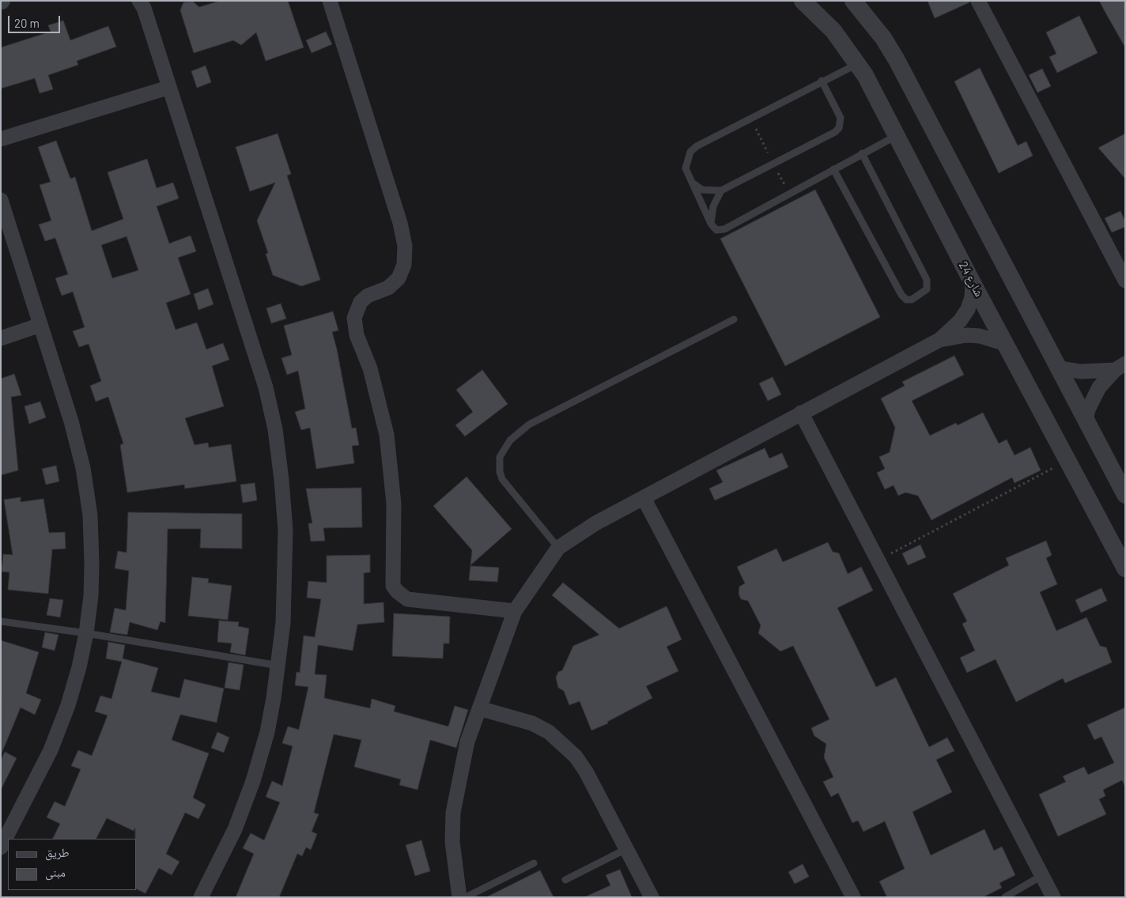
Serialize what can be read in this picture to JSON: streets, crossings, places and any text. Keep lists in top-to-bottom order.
{
  "streets": {
    "street": ["شارع 24"]
  },
  "legend": ["طريق", "مبنى"],
  "scale_bar": "20 m"
}
